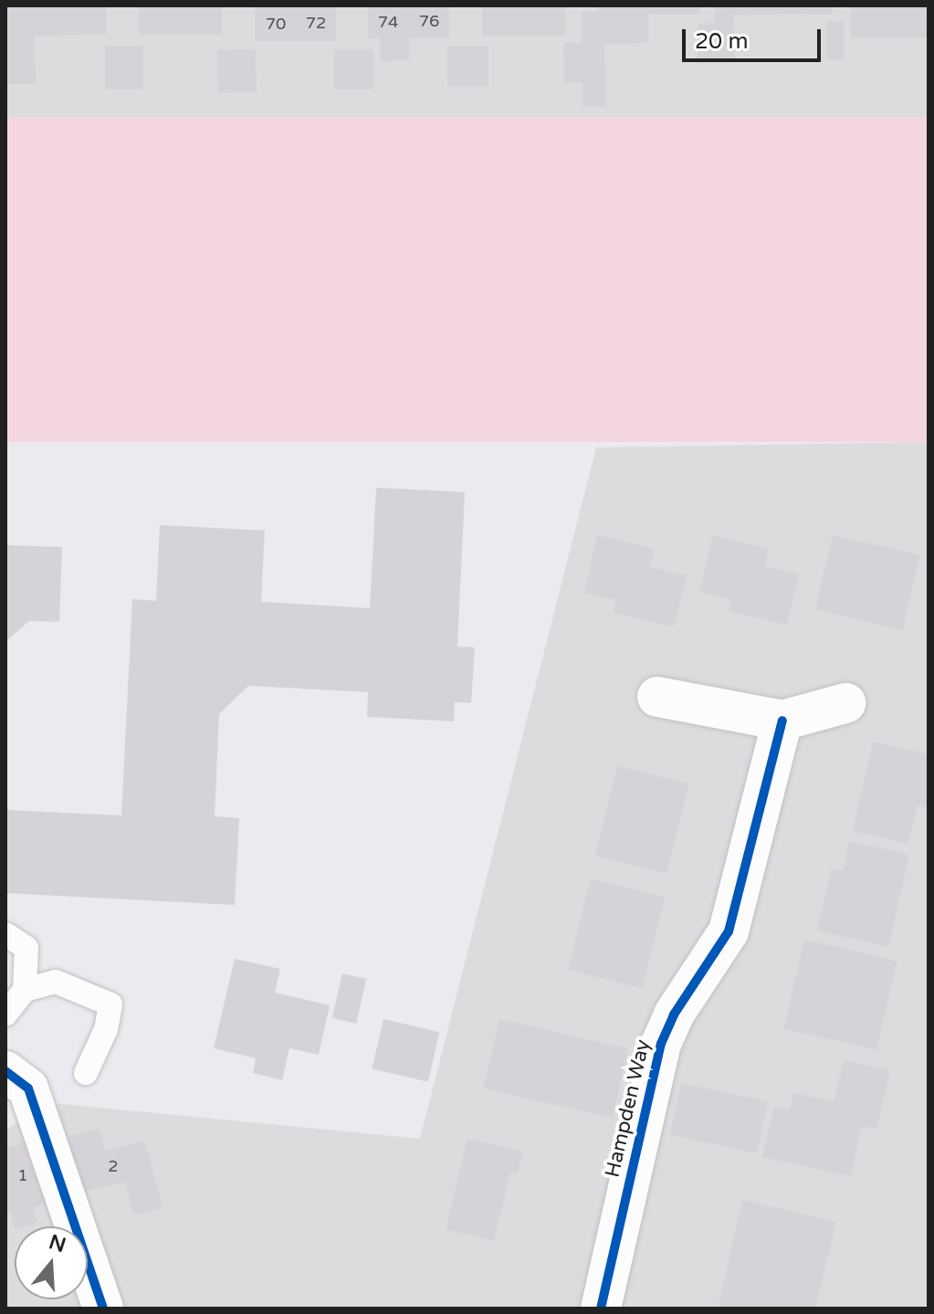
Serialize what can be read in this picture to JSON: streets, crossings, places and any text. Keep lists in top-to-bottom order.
{
  "streets": {
    "street": ["Hampden Way"]
  },
  "house_numbers": [
    "76",
    "74",
    "72",
    "70",
    "2",
    "1"
  ],
  "scale_bar": "20 m",
  "north": "top"
}
